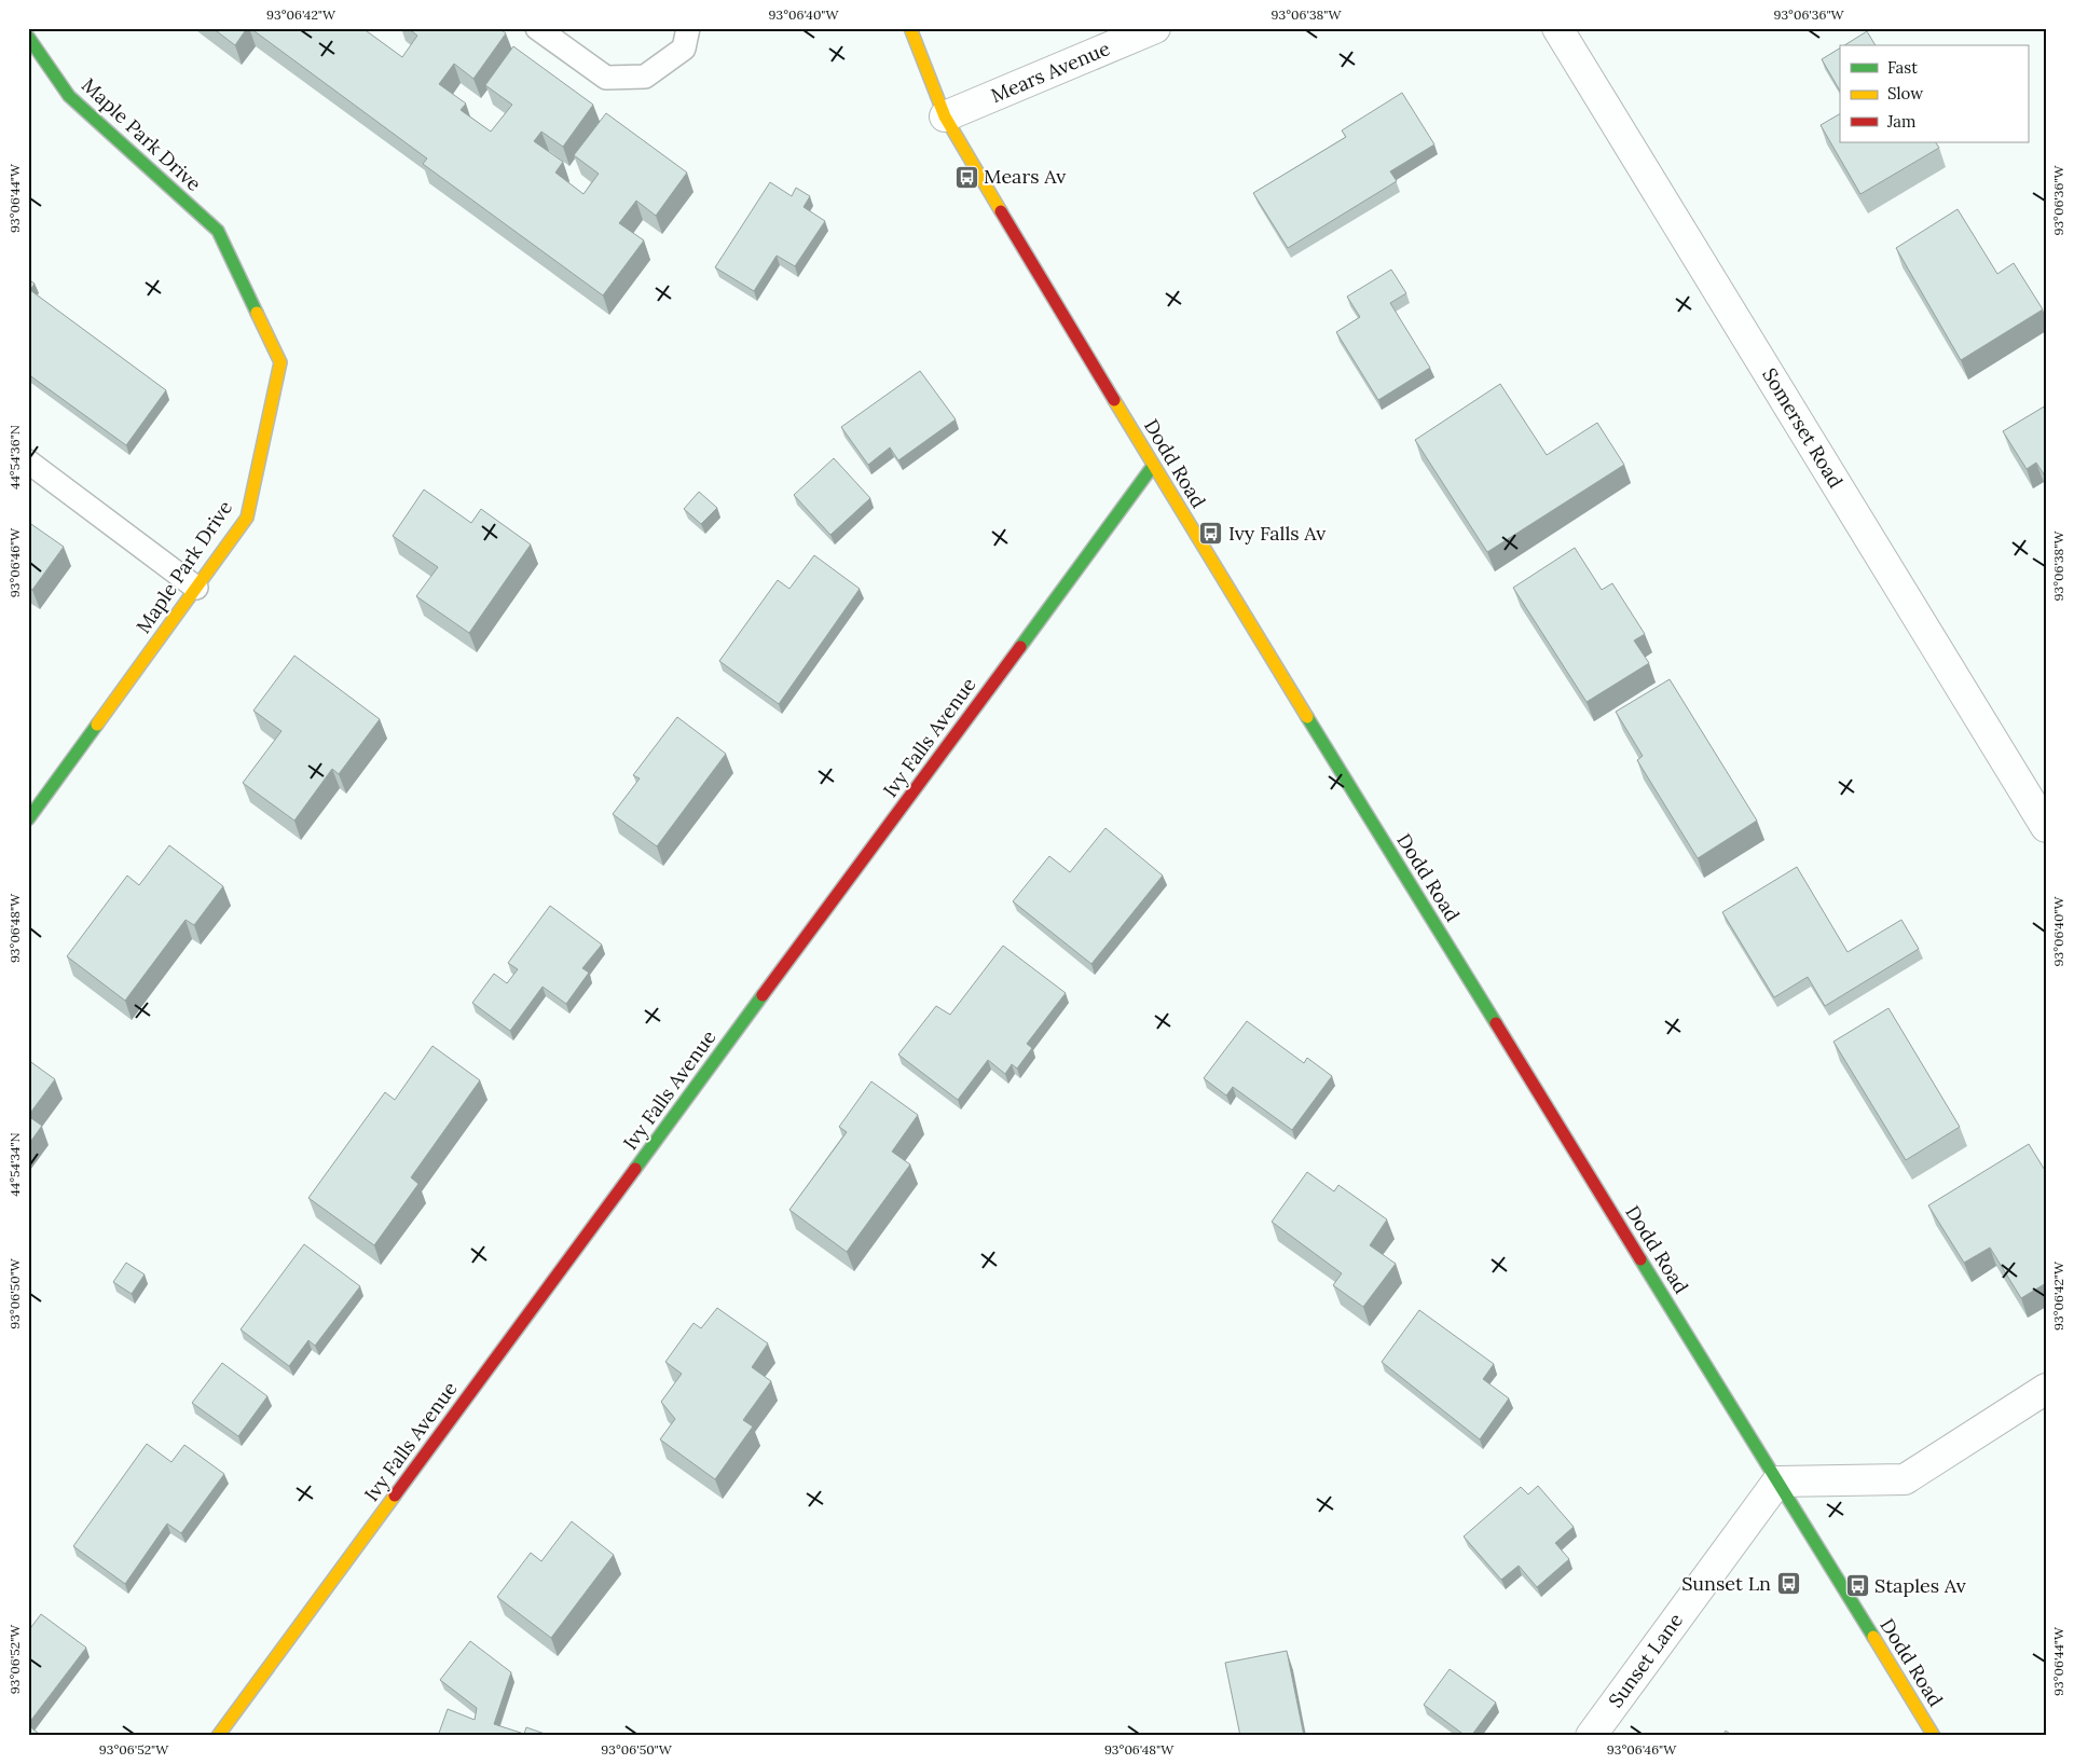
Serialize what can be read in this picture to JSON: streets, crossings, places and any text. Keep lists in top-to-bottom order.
{
  "streets": {
    "street": [
      "Mears Avenue",
      "Maple Park Drive",
      "Somerset Road",
      "Dodd Road",
      "Ivy Falls Avenue",
      "Sunset Lane"
    ]
  },
  "crossings": [
    ["Mears Avenue", "Dodd Road"],
    ["Dodd Road", "Ivy Falls Avenue"],
    ["Dodd Road", "Sunset Lane"]
  ],
  "places": {
    "bus stop": [
      "Mears Av",
      "Ivy Falls Av",
      "Sunset Ln",
      "Staples Av"
    ]
  },
  "legend": ["Fast", "Slow", "Jam"],
  "coordinates": [
    "93°06'42\"W",
    "93°06'40\"W",
    "93°06'38\"W",
    "93°06'36\"W",
    "93°06'44\"W",
    "44°54'36\"N",
    "93°06'46\"W",
    "93°06'48\"W",
    "44°54'34\"N",
    "93°06'50\"W",
    "93°06'52\"W"
  ]
}
